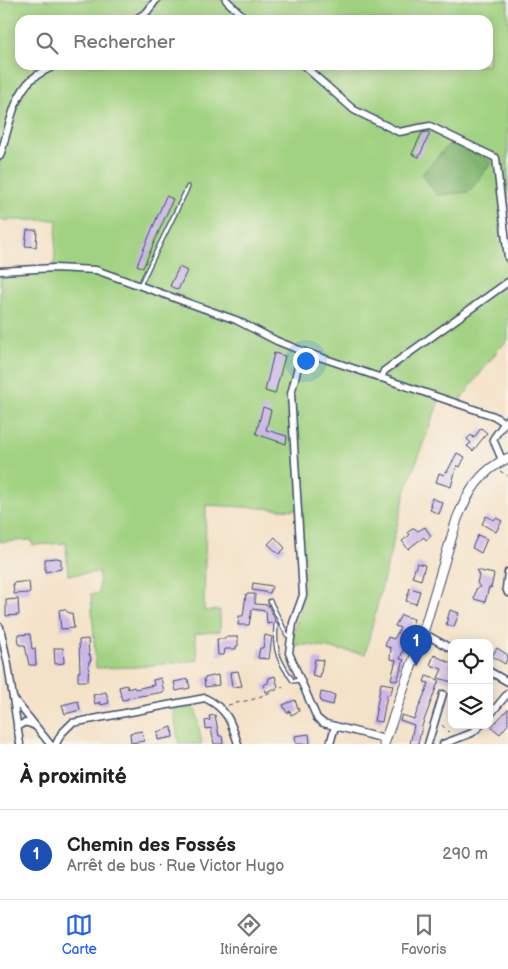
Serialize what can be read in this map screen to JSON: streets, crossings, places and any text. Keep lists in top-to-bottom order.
{
  "page": {
    "search": "Rechercher",
    "pins": "1",
    "heading": "À proximité",
    "list": [
      {
        "mark": "1",
        "name": "Chemin des Fossés",
        "note": "Arrêt de bus · Rue Victor Hugo",
        "value": "290 m"
      }
    ],
    "nav": ["Carte", "Itinéraire", "Favoris"]
  }
}
